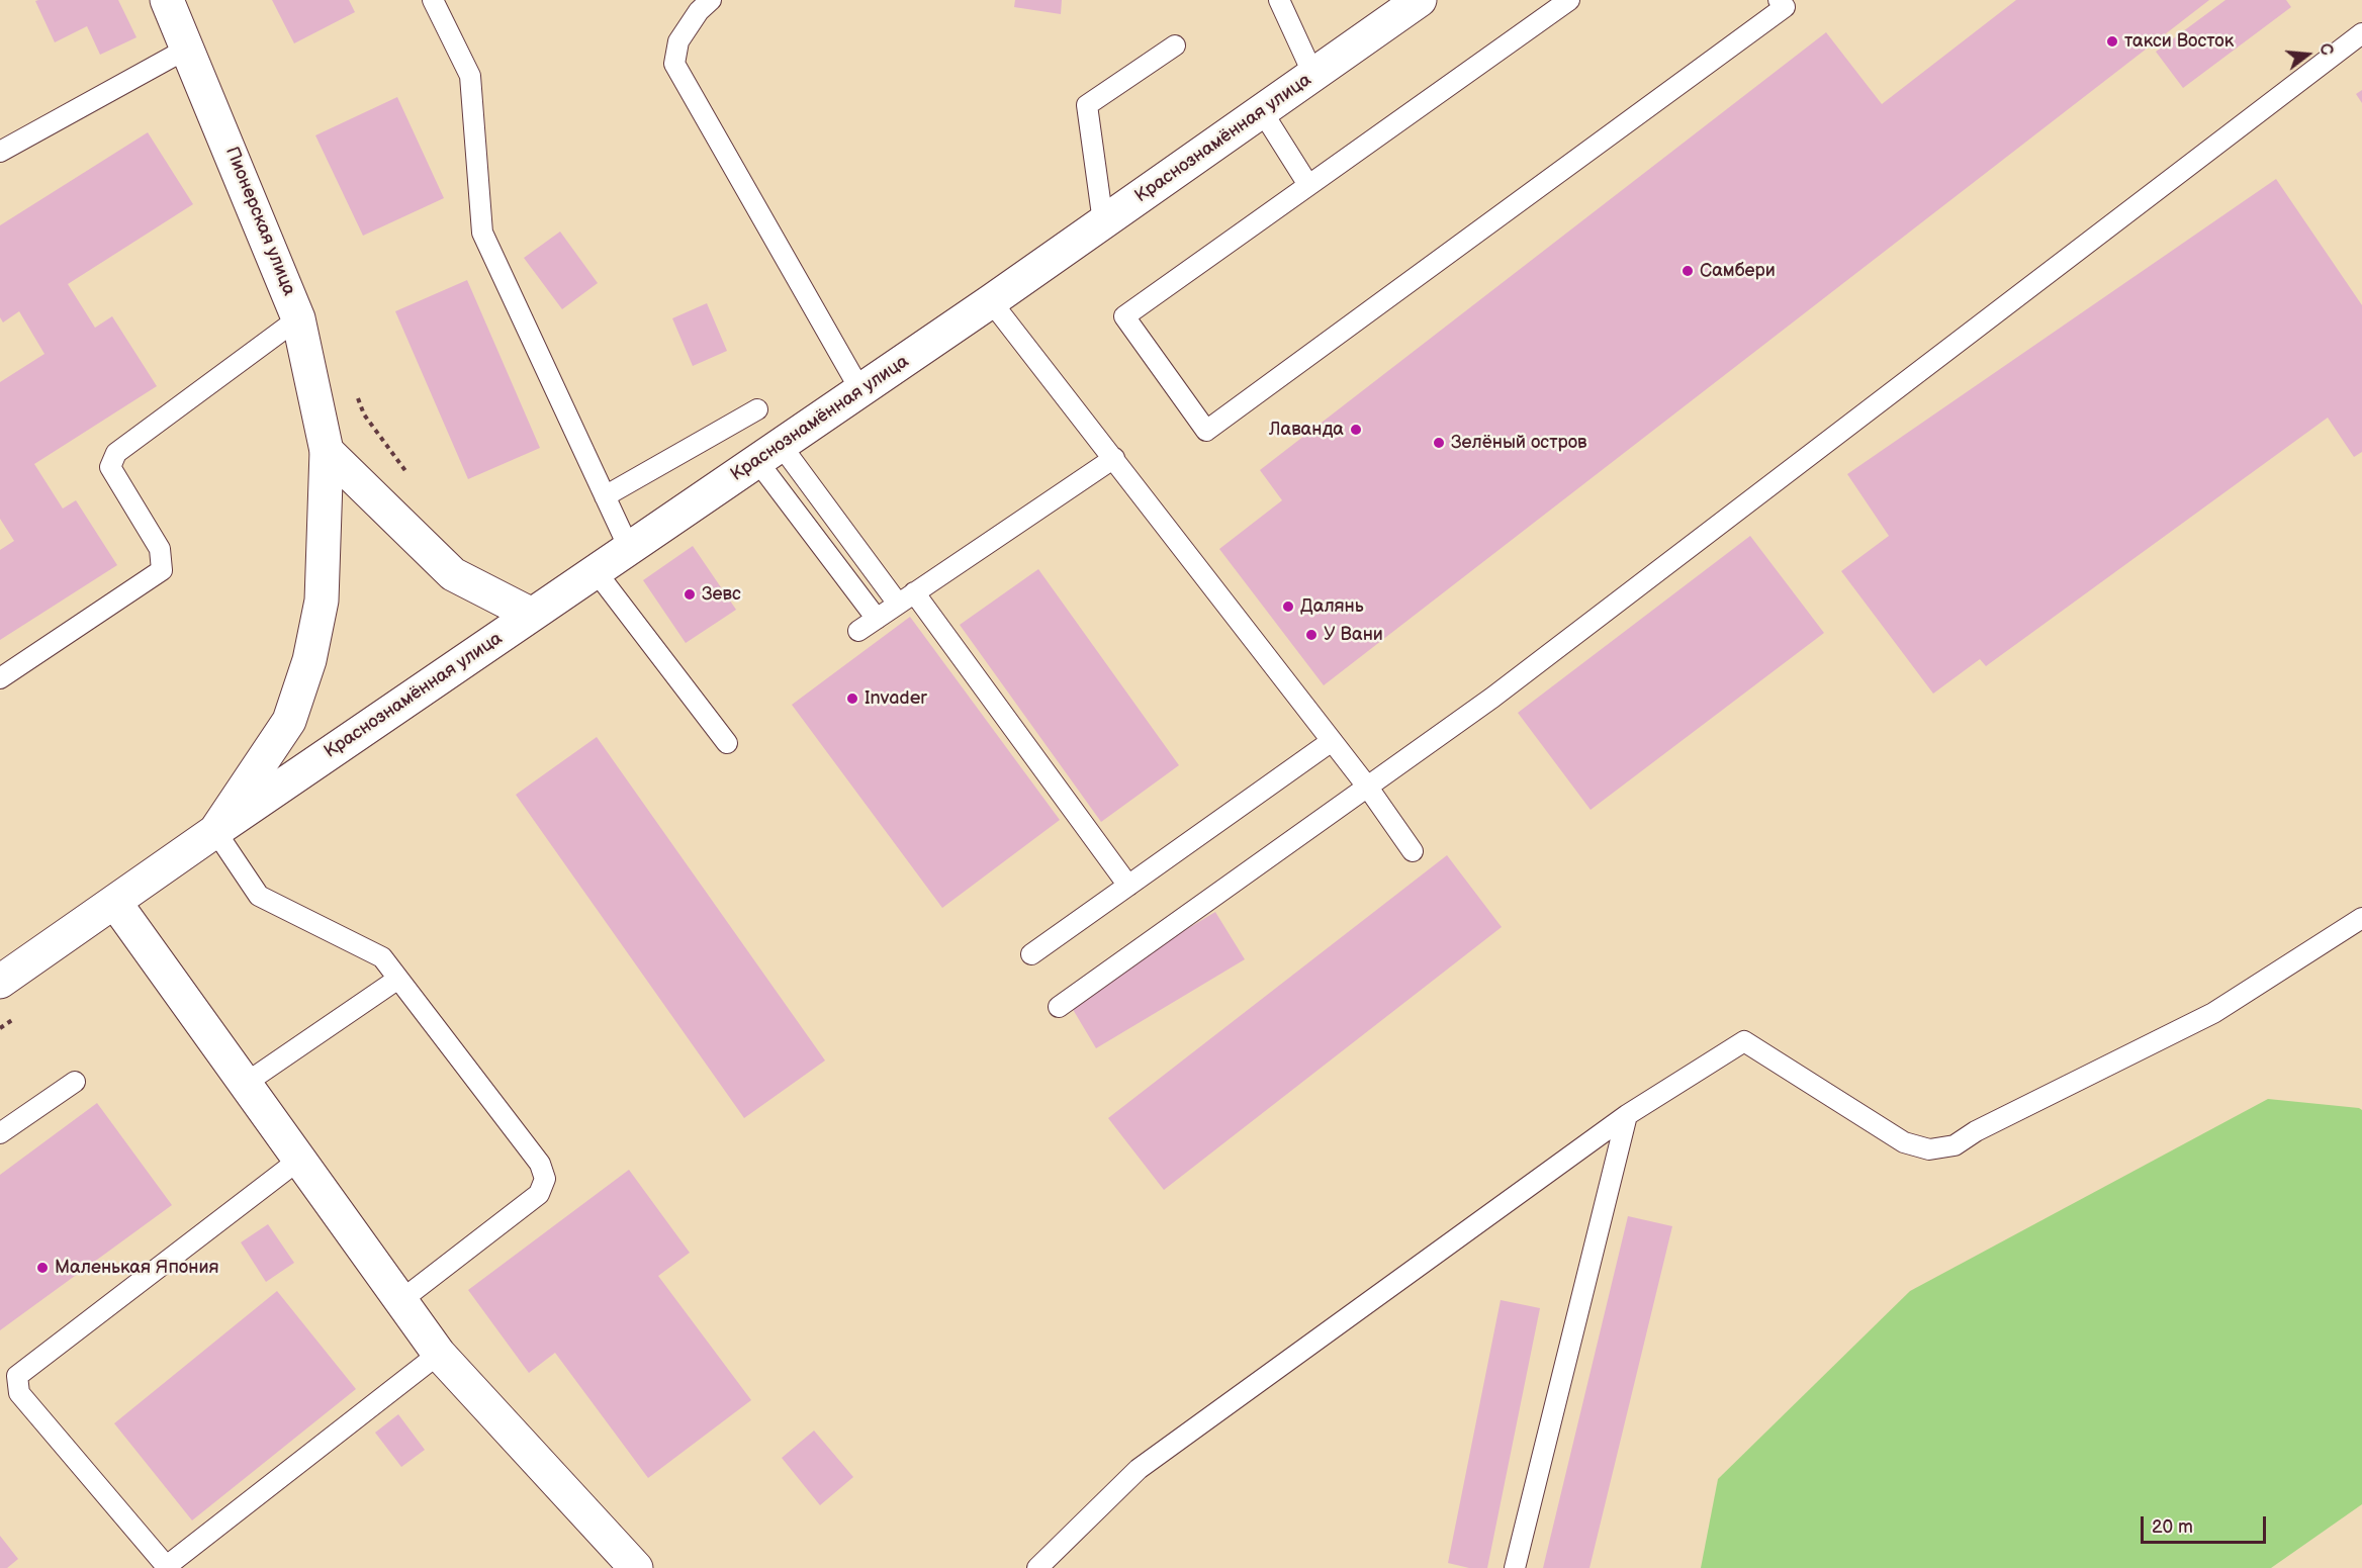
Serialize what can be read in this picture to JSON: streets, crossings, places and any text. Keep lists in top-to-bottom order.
{
  "streets": {
    "main road": ["Краснознамённая улица", "Пионерская улица"]
  },
  "crossings": [
    ["Краснознамённая улица", "Пионерская улица"]
  ],
  "places": [
    "такси Восток",
    "Самбери",
    "Лаванда",
    "Зелёный остров",
    "Зевс",
    "Далянь",
    "У Вани",
    "Invader",
    "Маленькая Япония"
  ],
  "scale_bar": "20 m",
  "north": "right"
}
